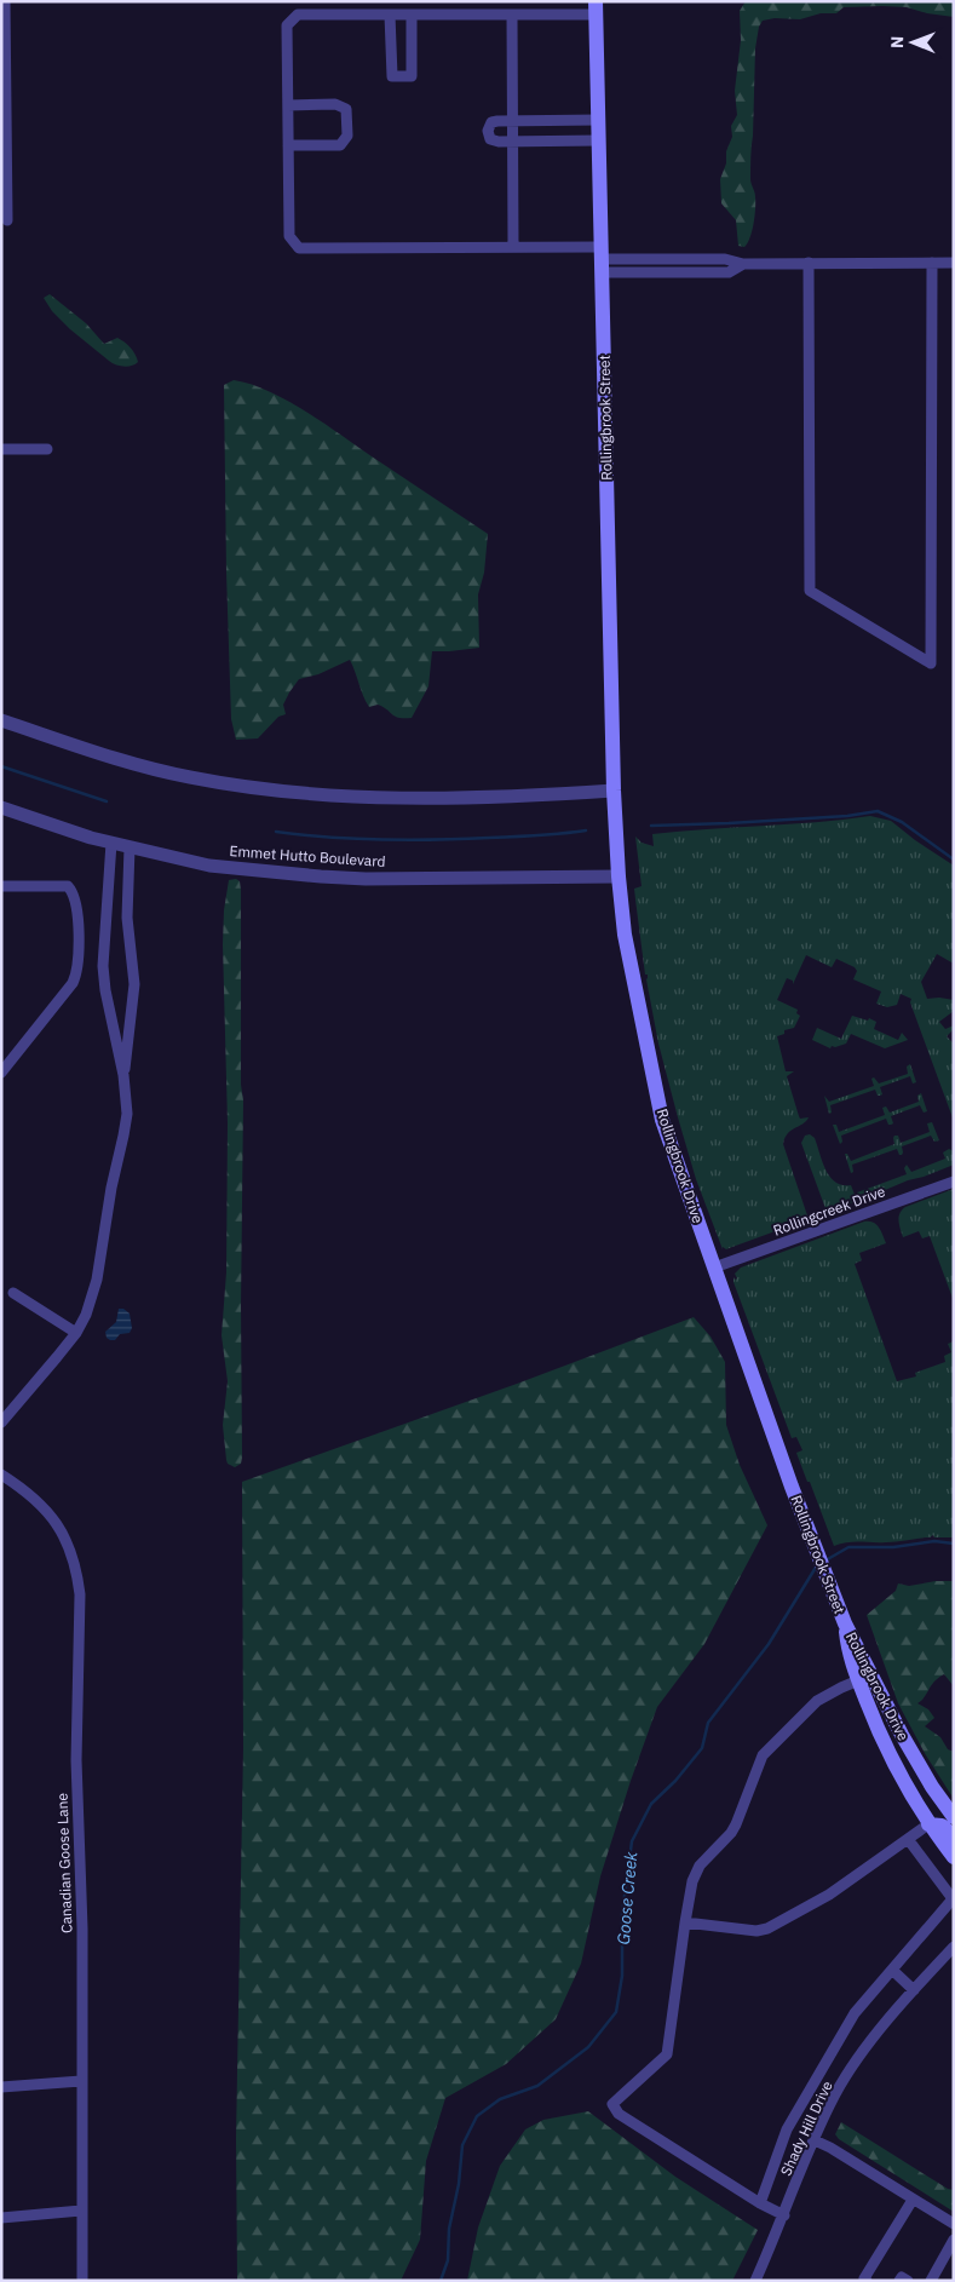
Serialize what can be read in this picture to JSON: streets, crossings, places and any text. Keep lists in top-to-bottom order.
{
  "streets": {
    "main road": ["Rollingbrook Street", "Rollingbrook Drive"],
    "street": [
      "Emmet Hutto Boulevard",
      "Rollingcreek Drive",
      "Canadian Goose Lane",
      "Shady Hill Drive"
    ]
  },
  "crossings": [
    ["Rollingbrook Street", "Rollingbrook Drive"],
    ["Emmet Hutto Boulevard", "Rollingbrook Drive"],
    ["Rollingbrook Drive", "Rollingcreek Drive"]
  ],
  "water": ["Goose Creek"],
  "north": "left"
}
